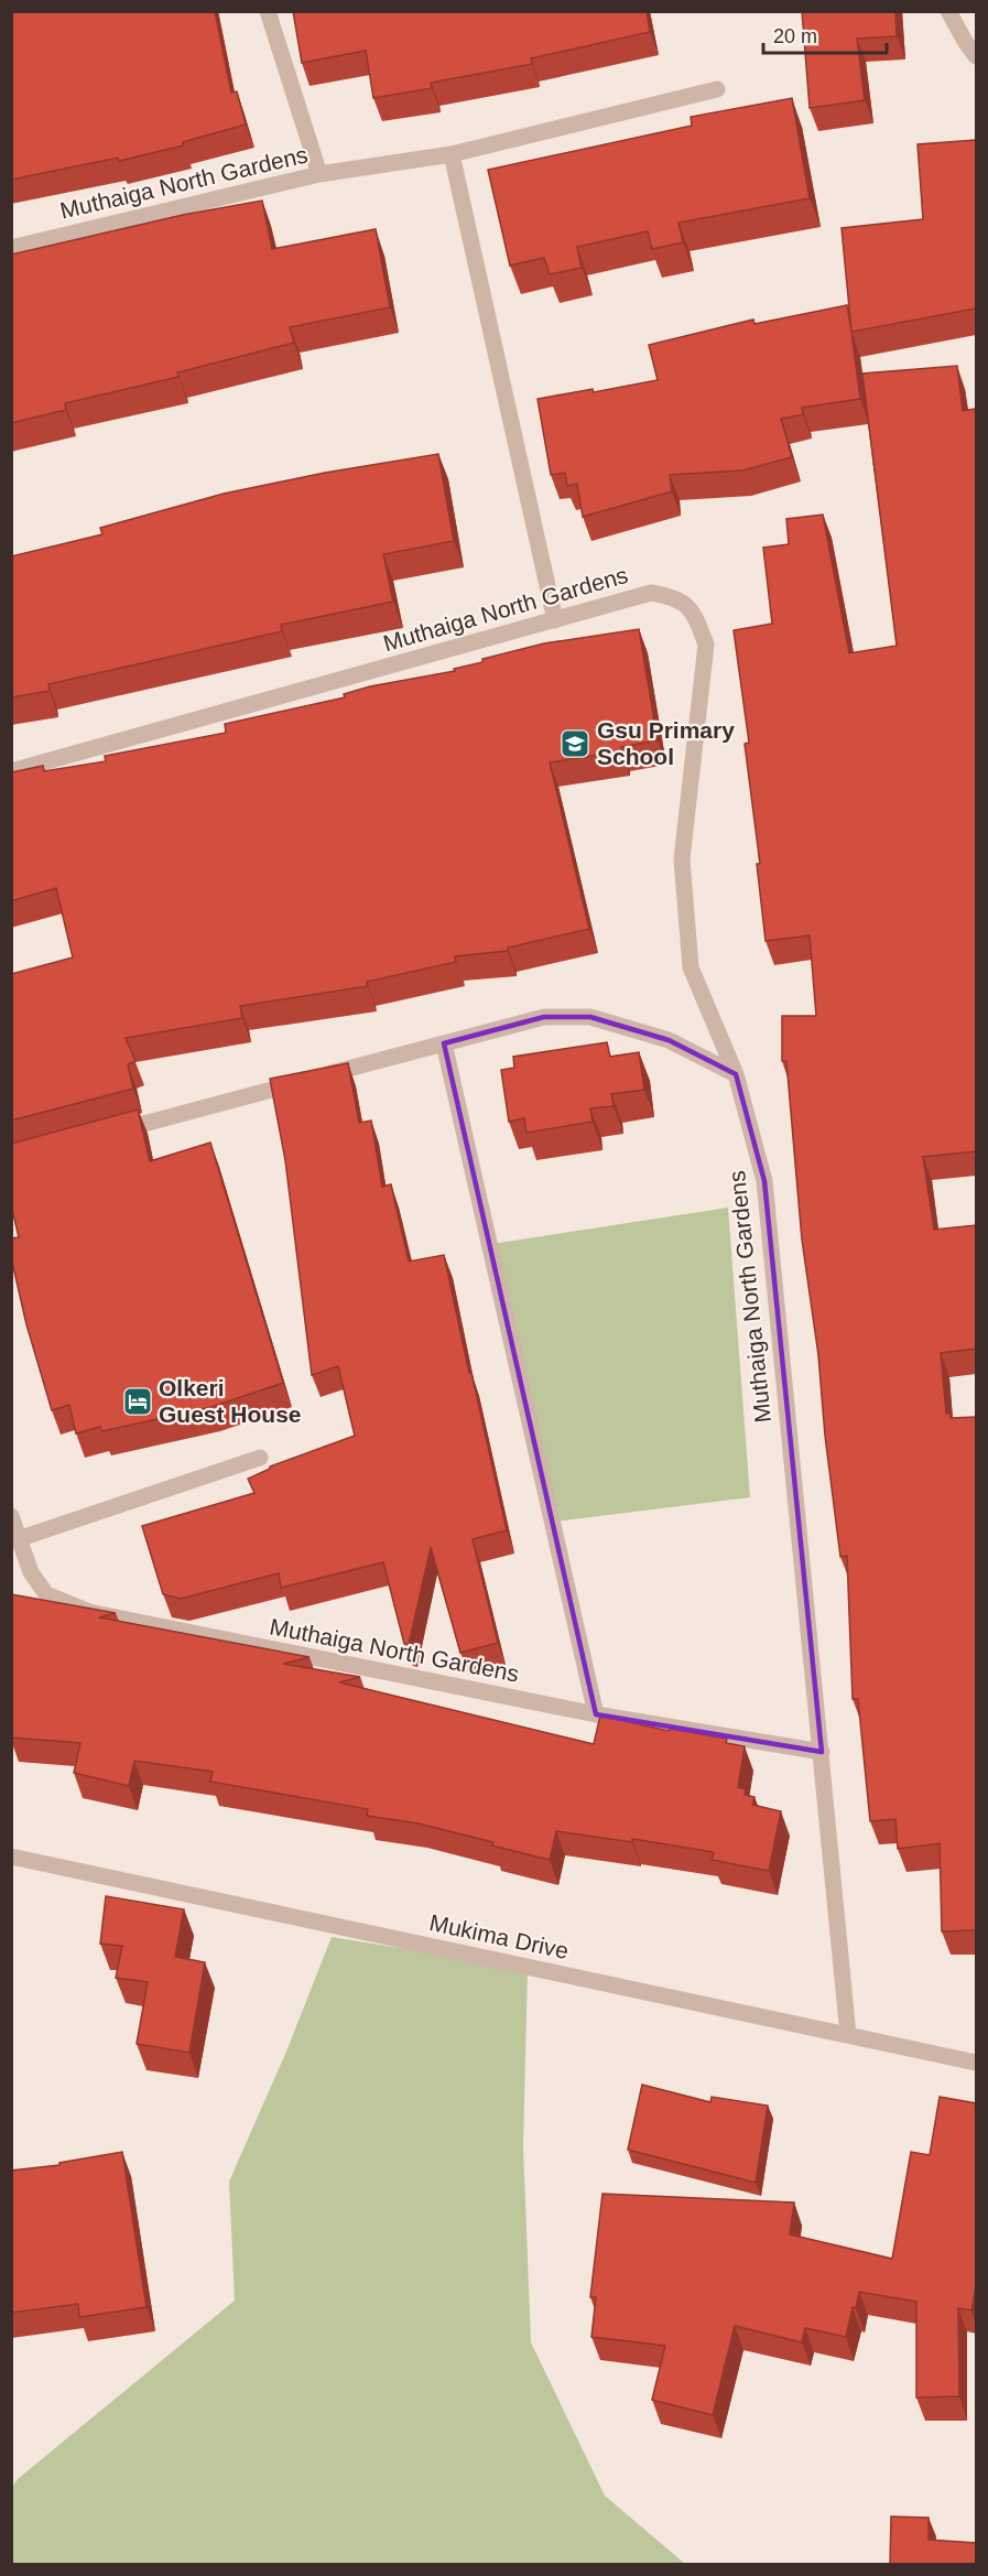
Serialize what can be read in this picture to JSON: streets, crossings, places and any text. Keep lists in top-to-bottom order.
{
  "streets": {
    "street": ["Muthaiga North Gardens", "Mukima Drive"]
  },
  "crossings": [
    ["Muthaiga North Gardens", "Mukima Drive"]
  ],
  "places": {
    "school or university": ["Gsu Primary School"],
    "hotel": ["Olkeri Guest House"]
  },
  "scale_bar": "20 m"
}
